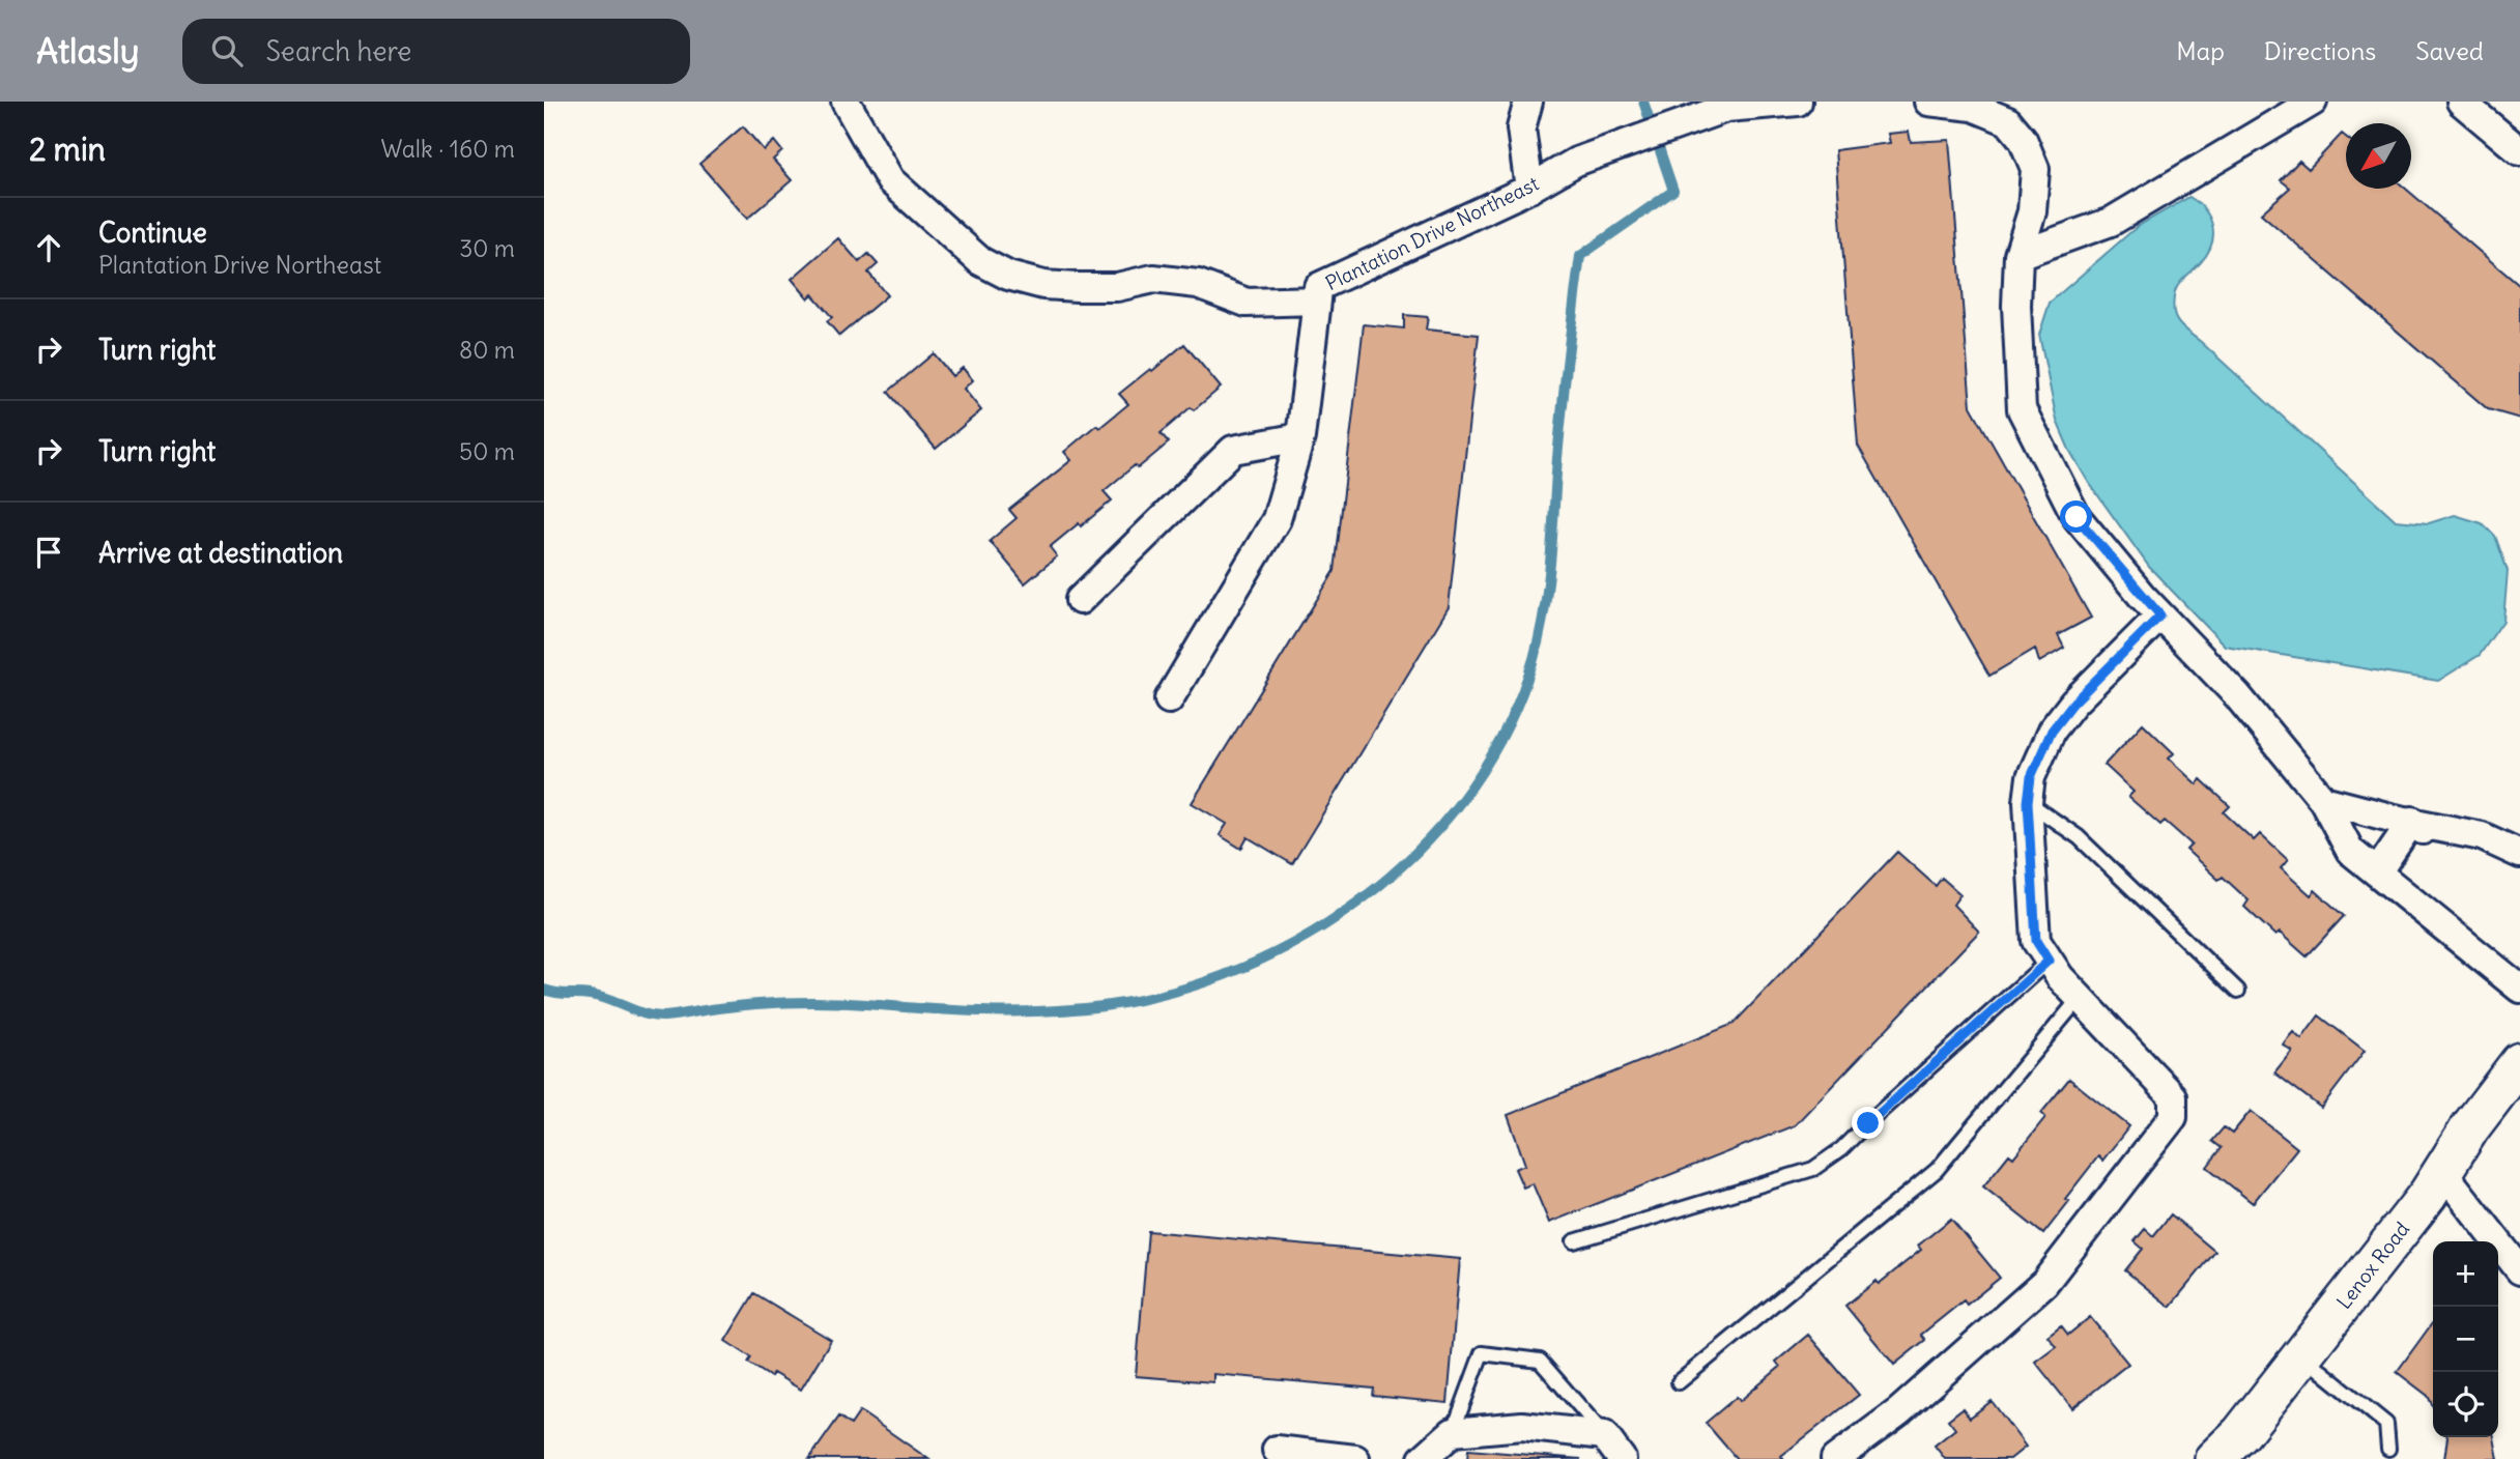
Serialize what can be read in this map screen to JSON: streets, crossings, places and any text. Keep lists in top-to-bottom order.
{
  "streets": {
    "street": ["Plantation Drive Northeast", "Lenox Road"]
  },
  "north": "bottom left",
  "page": {
    "header": "Atlasly",
    "search": "Search here",
    "nav": ["Map", "Directions", "Saved"],
    "heading": ["2 min", "Walk · 160 m"],
    "list": [
      ["Continue", "Plantation Drive Northeast", "30 m"],
      ["Turn right", "80 m"],
      ["Turn right", "50 m"],
      "Arrive at destination"
    ],
    "map_buttons": ["+", "−"]
  }
}
